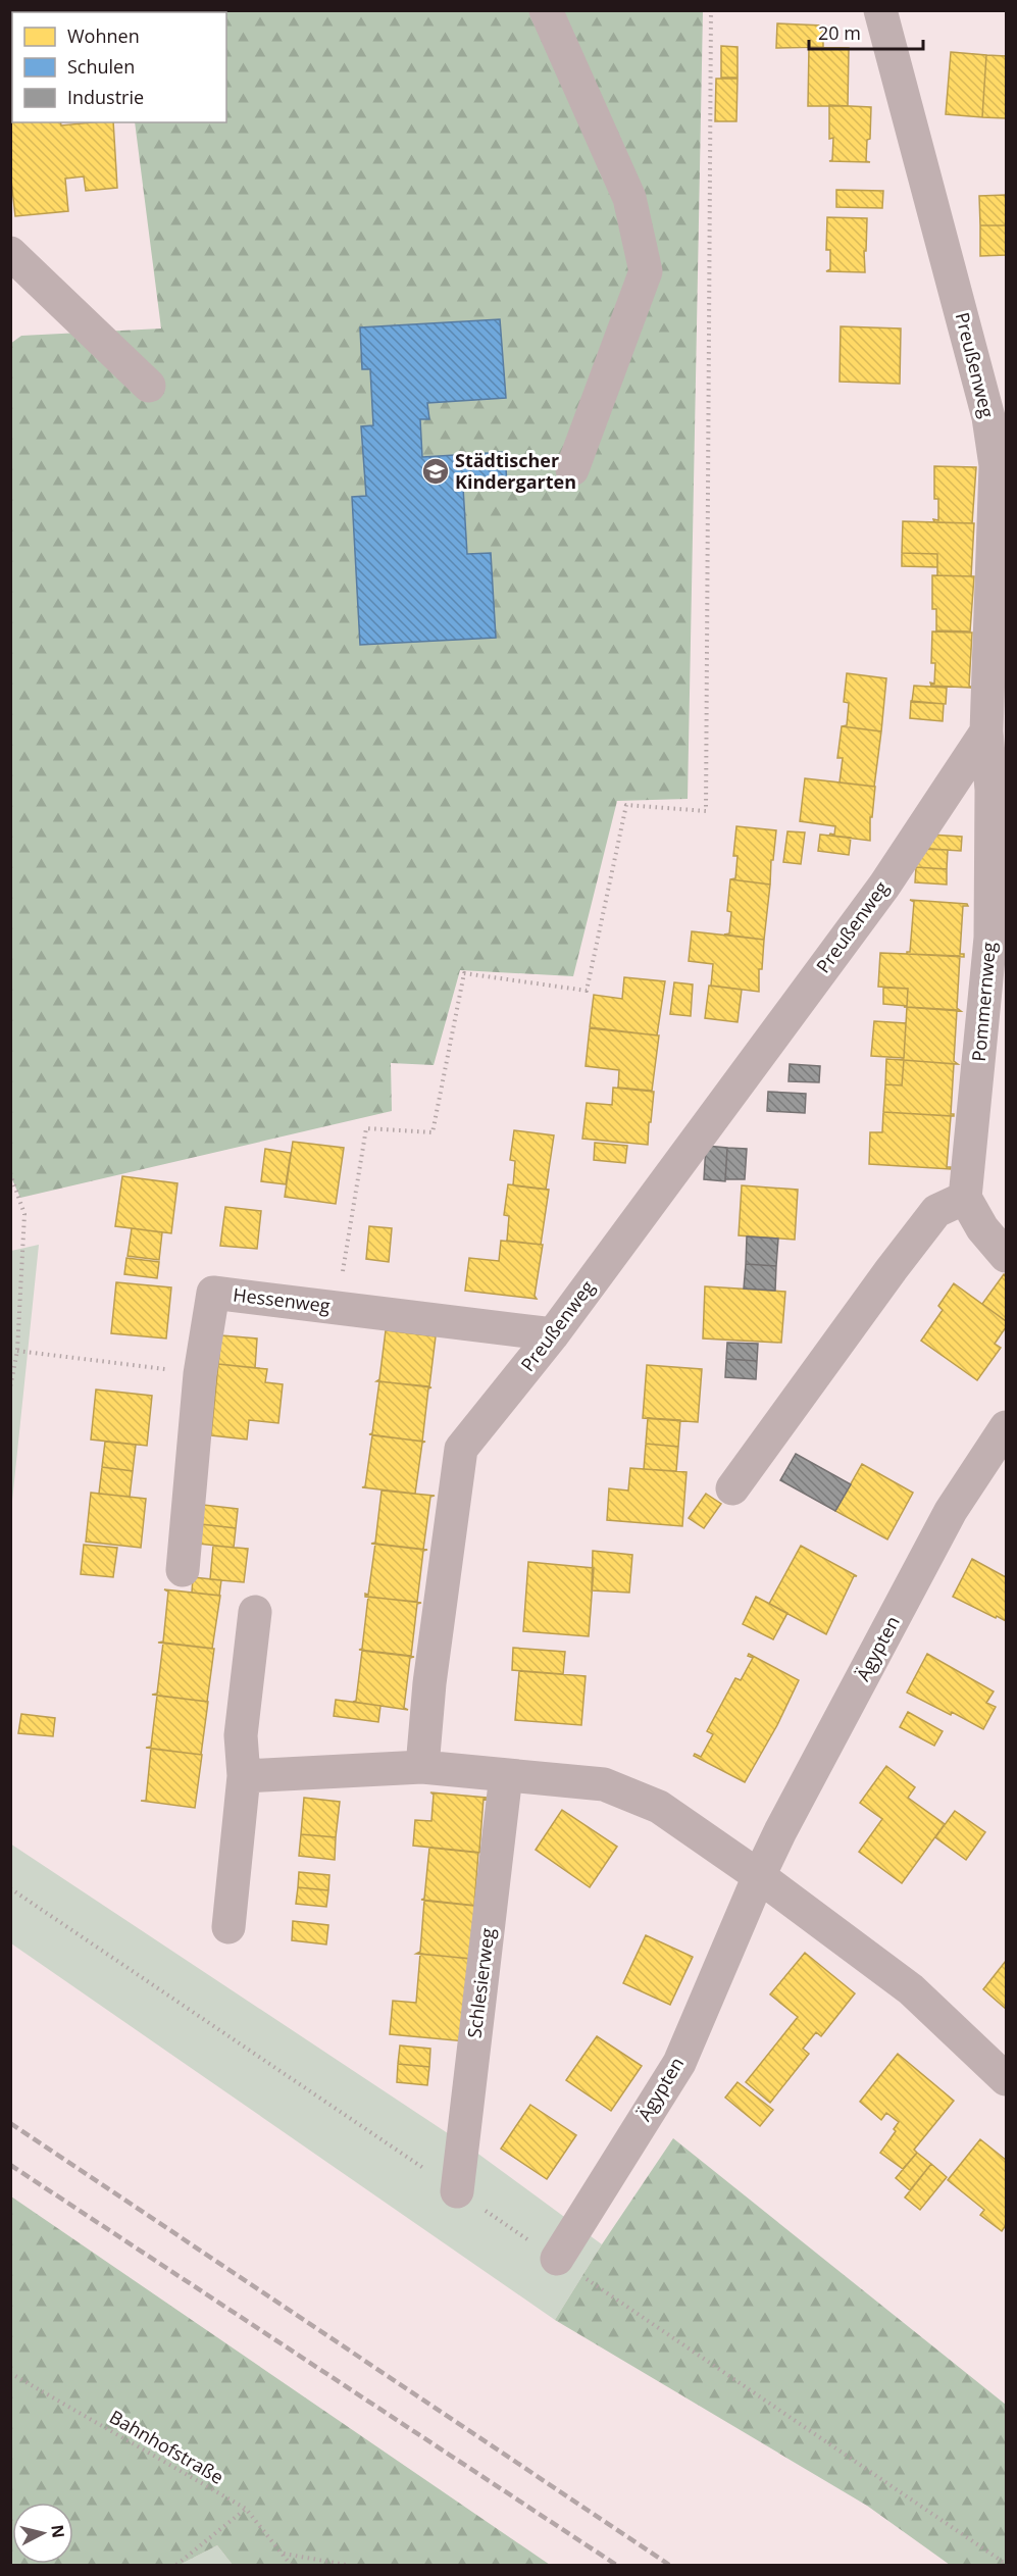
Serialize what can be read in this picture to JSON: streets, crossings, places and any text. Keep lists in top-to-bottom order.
{
  "streets": {
    "street": [
      "Preußenweg",
      "Pommernweg",
      "Hessenweg",
      "Ägypten",
      "Schlesierweg"
    ],
    "path": ["Bahnhofstraße"]
  },
  "crossings": [
    ["Preußenweg", "Pommernweg"],
    ["Preußenweg", "Hessenweg"]
  ],
  "places": {
    "school or university": ["Städtischer Kindergarten"]
  },
  "legend": ["Wohnen", "Schulen", "Industrie"],
  "scale_bar": "20 m",
  "north": "right"
}
